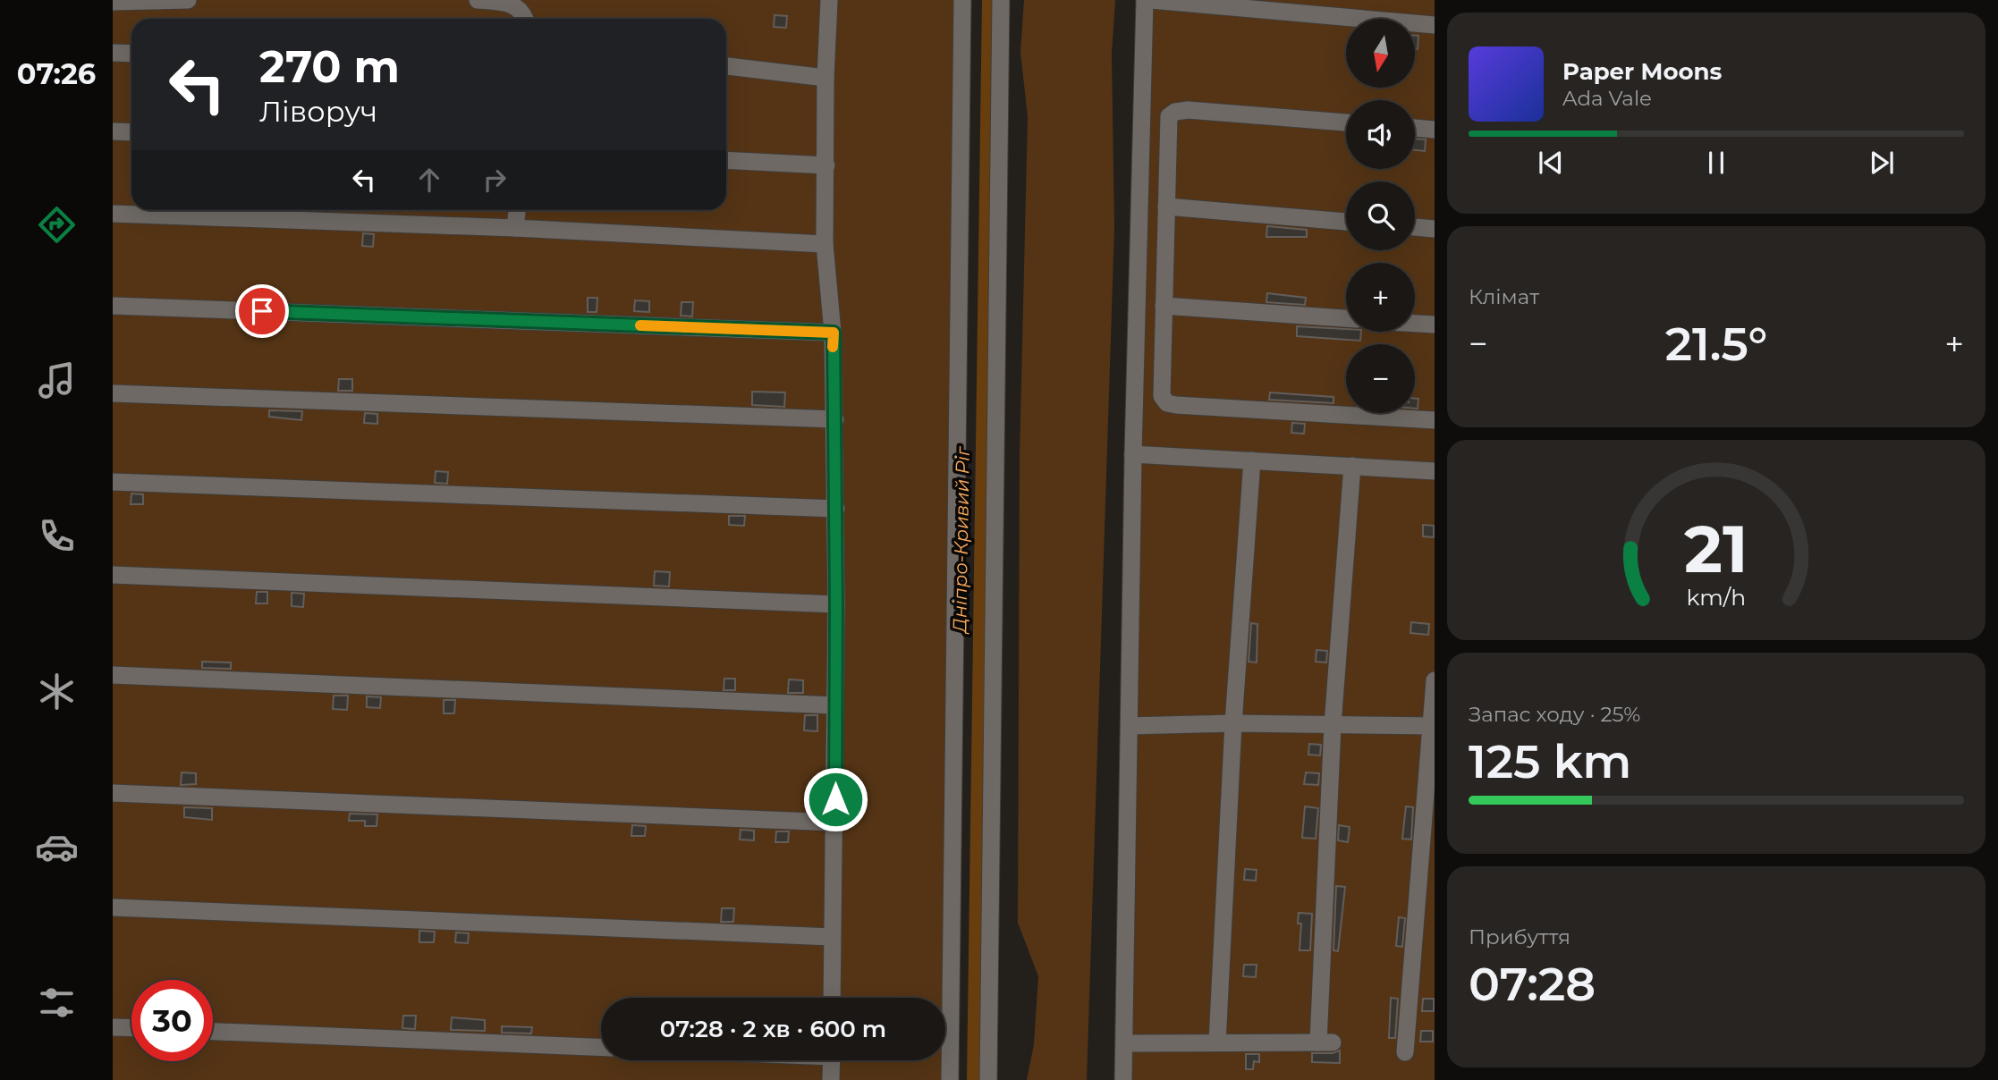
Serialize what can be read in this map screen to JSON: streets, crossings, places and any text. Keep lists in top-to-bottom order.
{
  "water": ["Дніпро-Кривий Ріг"],
  "north": "bottom",
  "page": {
    "tabs": "07:26",
    "map_buttons": ["+", "−"],
    "turn": ["270 m", "Ліворуч"],
    "song": ["Paper Moons", "Ada Vale"],
    "tile": [
      "Клімат",
      ["Запас ходу · 25%", "125 km"],
      ["Прибуття", "07:28"]
    ],
    "heat": ["−", "21.5°", "+"],
    "limit": "30",
    "trip": "07:28 · 2 хв · 600 m",
    "gauge": ["21", "km/h"]
  }
}
